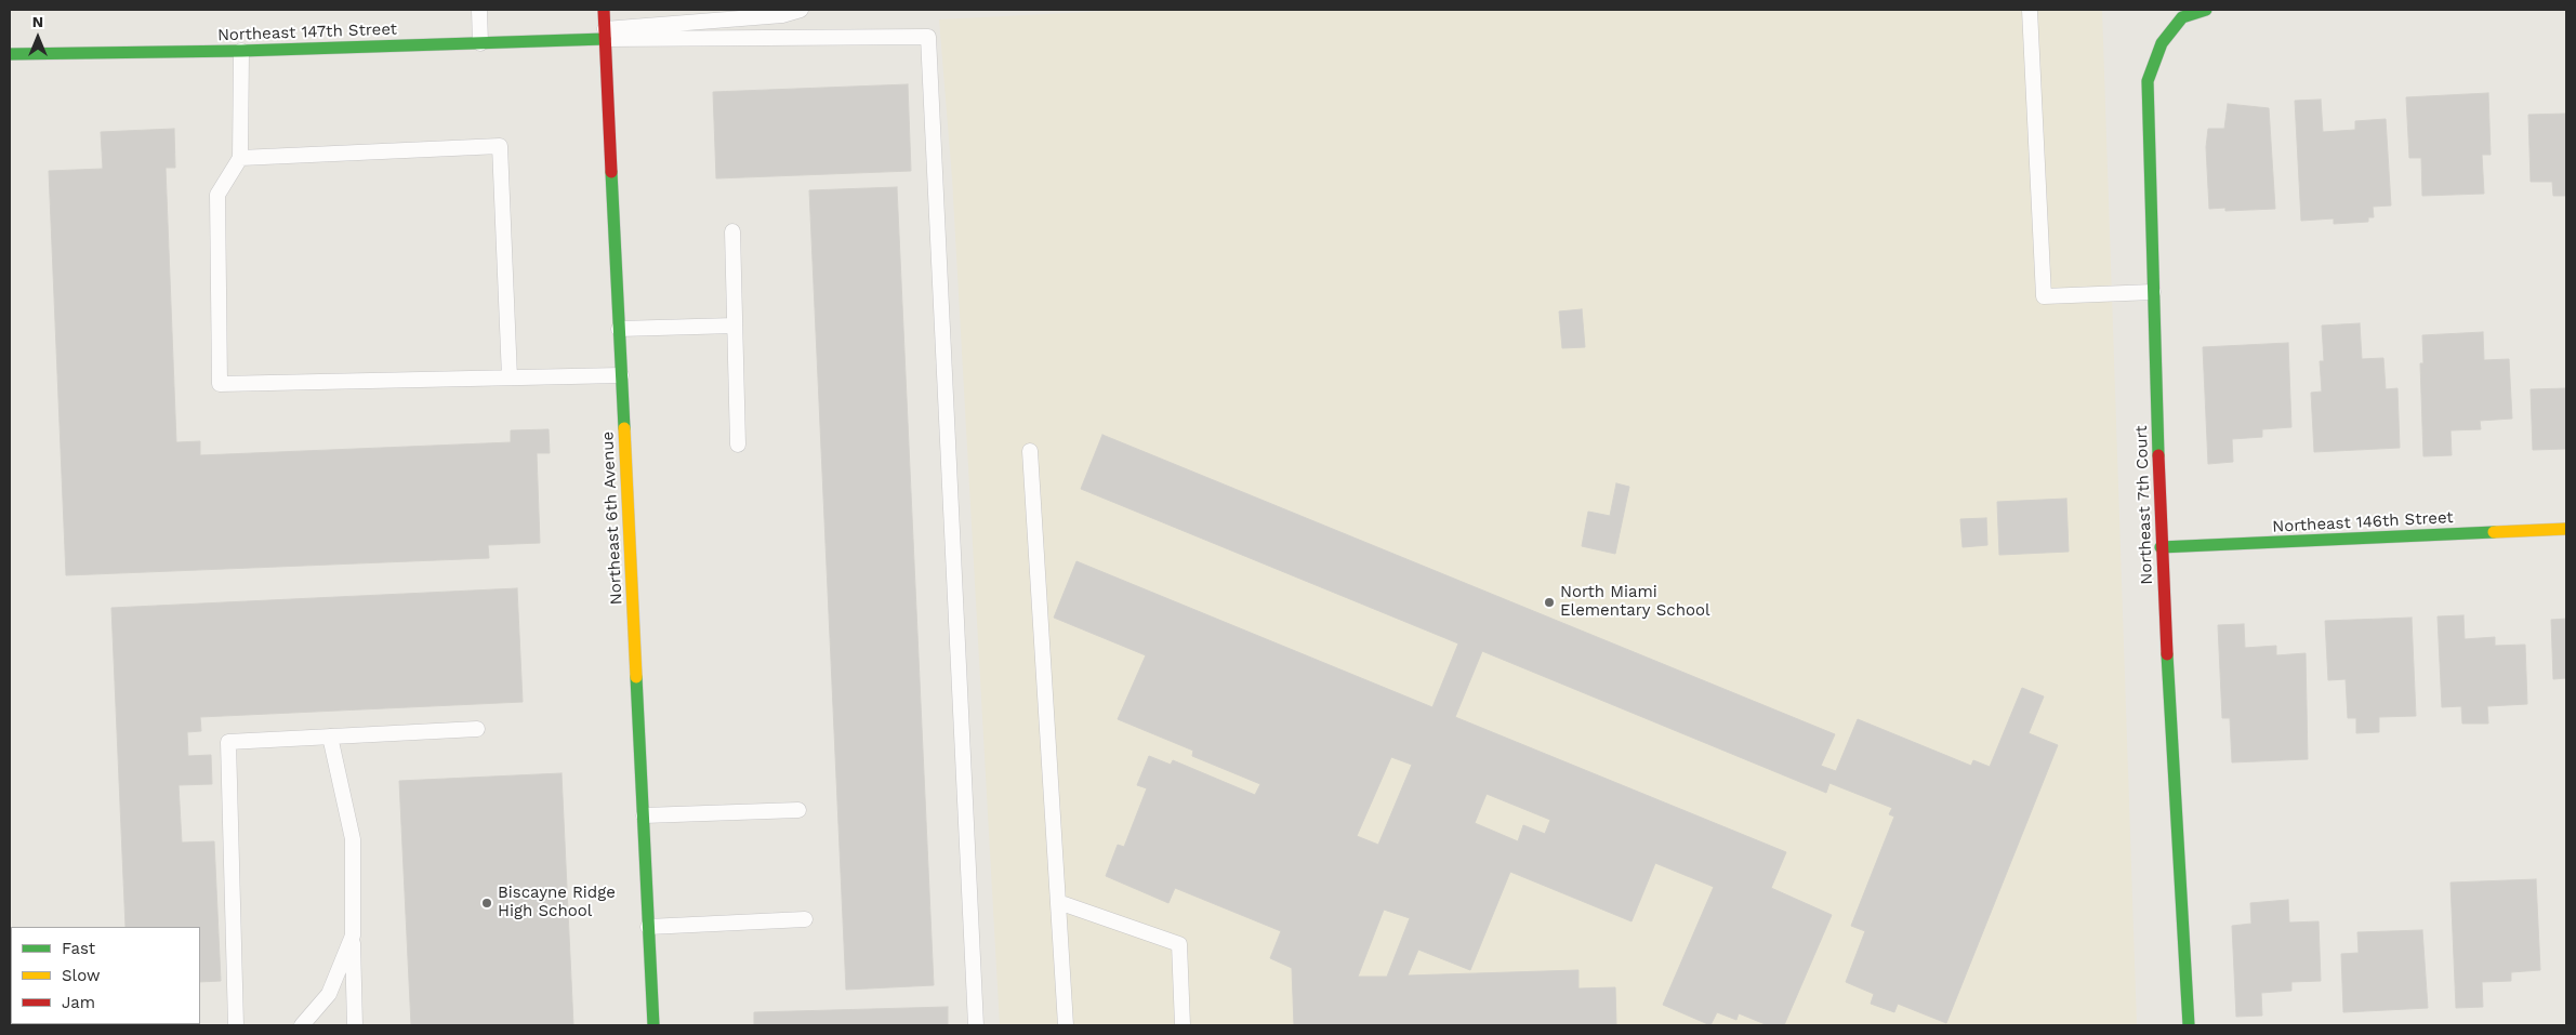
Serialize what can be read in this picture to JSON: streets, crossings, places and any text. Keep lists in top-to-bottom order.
{
  "streets": {
    "street": [
      "Northeast 147th Street",
      "Northeast 7th Court",
      "Northeast 6th Avenue",
      "Northeast 146th Street"
    ]
  },
  "crossings": [
    ["Northeast 147th Street", "Northeast 6th Avenue"],
    ["Northeast 7th Court", "Northeast 146th Street"]
  ],
  "places": ["North Miami Elementary School", "Biscayne Ridge High School"],
  "legend": ["Fast", "Slow", "Jam"],
  "north": "top"
}
